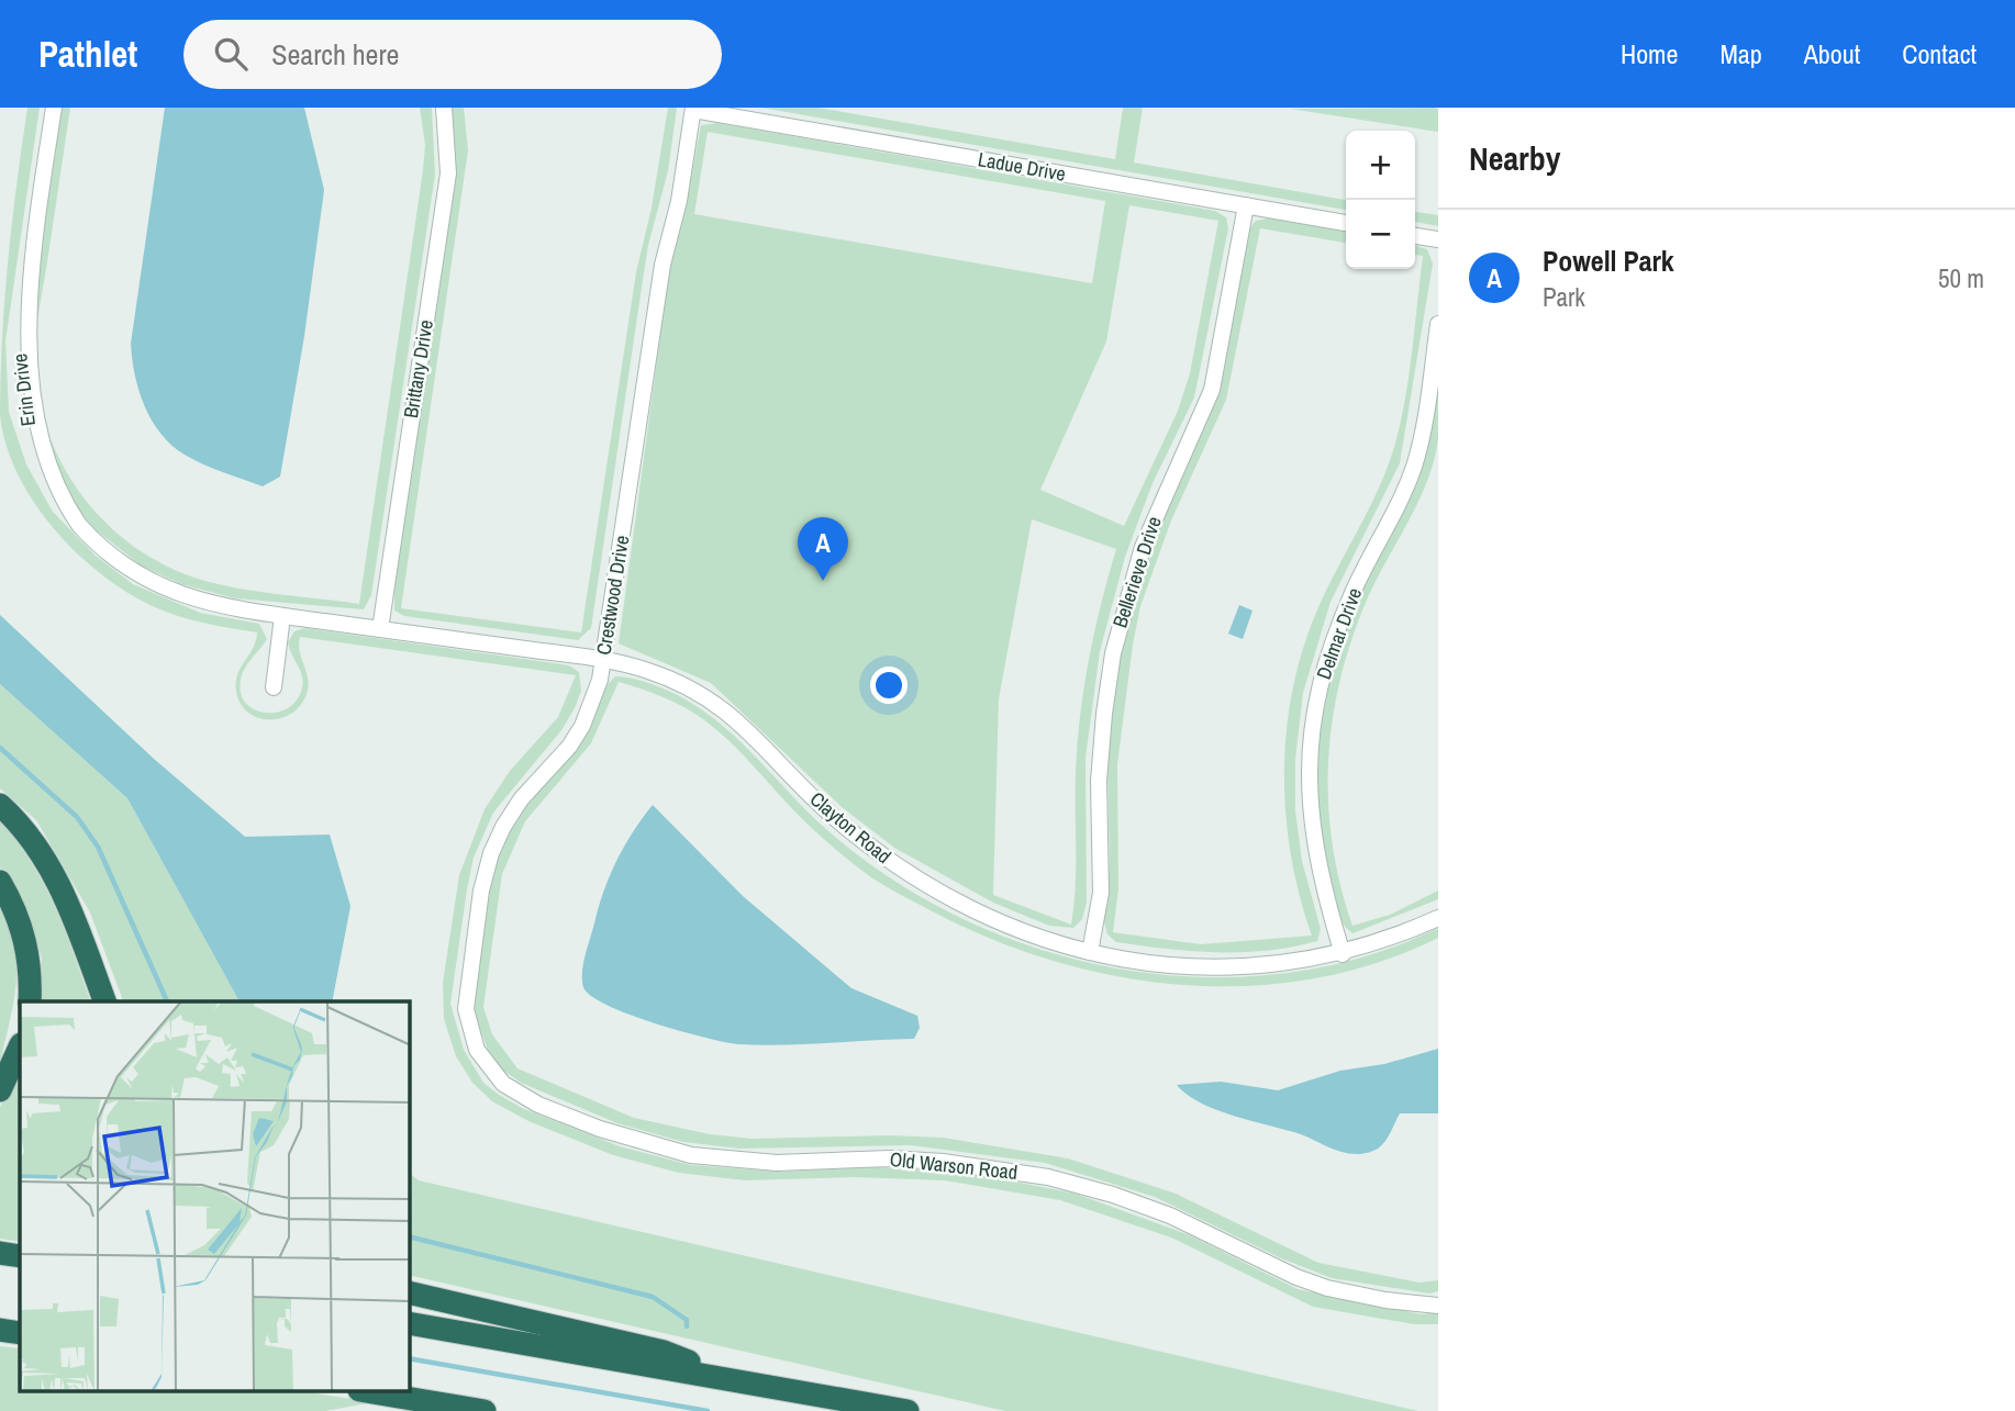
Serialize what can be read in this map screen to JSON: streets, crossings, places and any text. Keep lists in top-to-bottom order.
{
  "streets": {
    "street": [
      "Ladue Drive",
      "Brittany Drive",
      "Erin Drive",
      "Bellerieve Drive",
      "Crestwood Drive",
      "Delmar Drive",
      "Clayton Road",
      "Old Warson Road"
    ]
  },
  "crossings": [
    ["Ladue Drive", "Bellerieve Drive"],
    ["Ladue Drive", "Crestwood Drive"],
    ["Brittany Drive", "Clayton Road"],
    ["Erin Drive", "Clayton Road"],
    ["Bellerieve Drive", "Clayton Road"],
    ["Crestwood Drive", "Clayton Road"],
    ["Crestwood Drive", "Old Warson Road"],
    ["Delmar Drive", "Clayton Road"]
  ],
  "page": {
    "header": "Pathlet",
    "search": "Search here",
    "nav": [
      "Home",
      "Map",
      "About",
      "Contact"
    ],
    "heading": "Nearby",
    "map_buttons": ["+", "−"],
    "list": [
      {
        "mark": "A",
        "name": "Powell Park",
        "note": "Park",
        "value": "50 m"
      }
    ],
    "pins": "A"
  }
}
